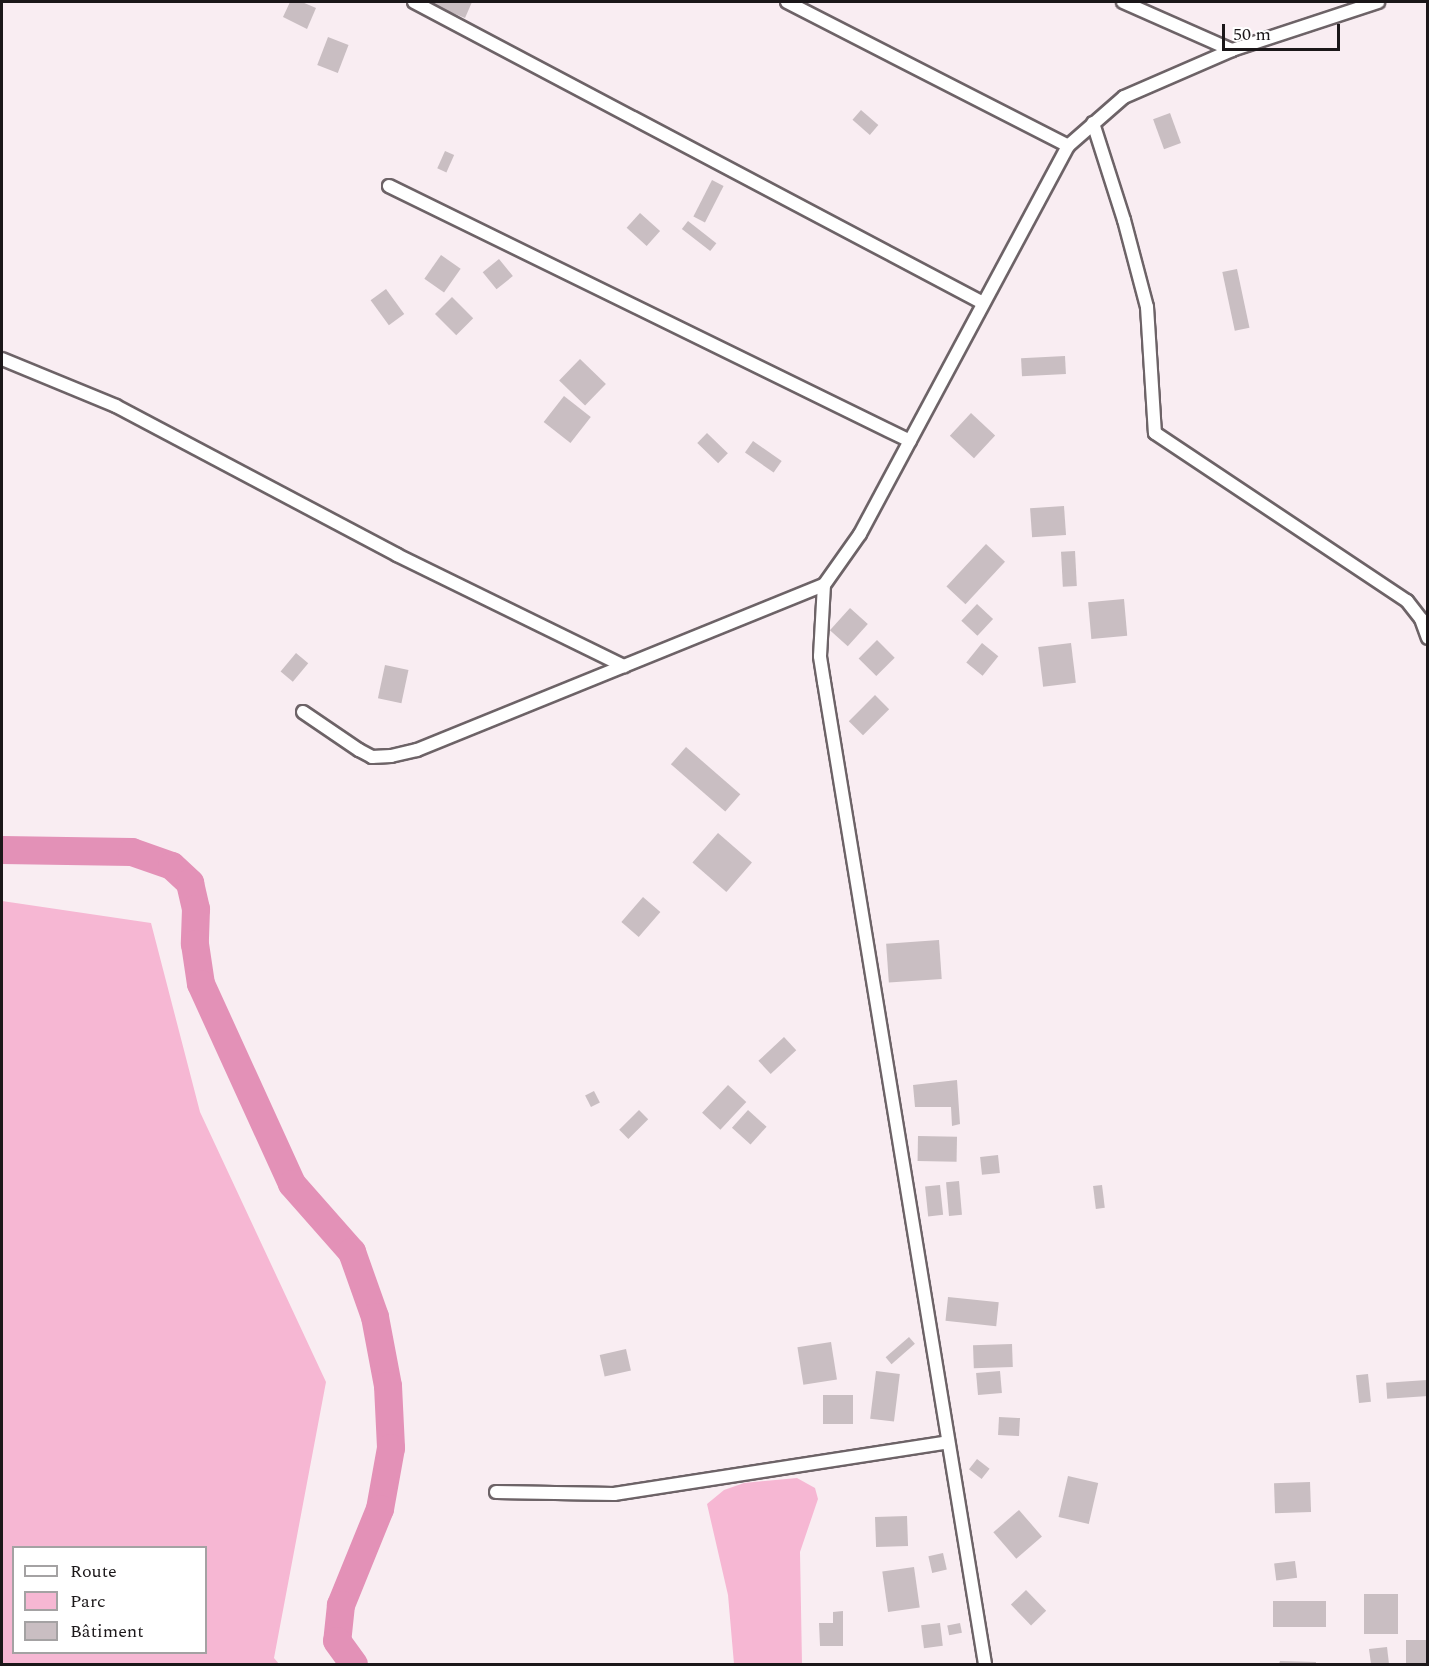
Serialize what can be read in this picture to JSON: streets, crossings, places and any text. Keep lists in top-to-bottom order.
{
  "legend": ["Route", "Parc", "Bâtiment"],
  "scale_bar": "50 m"
}
